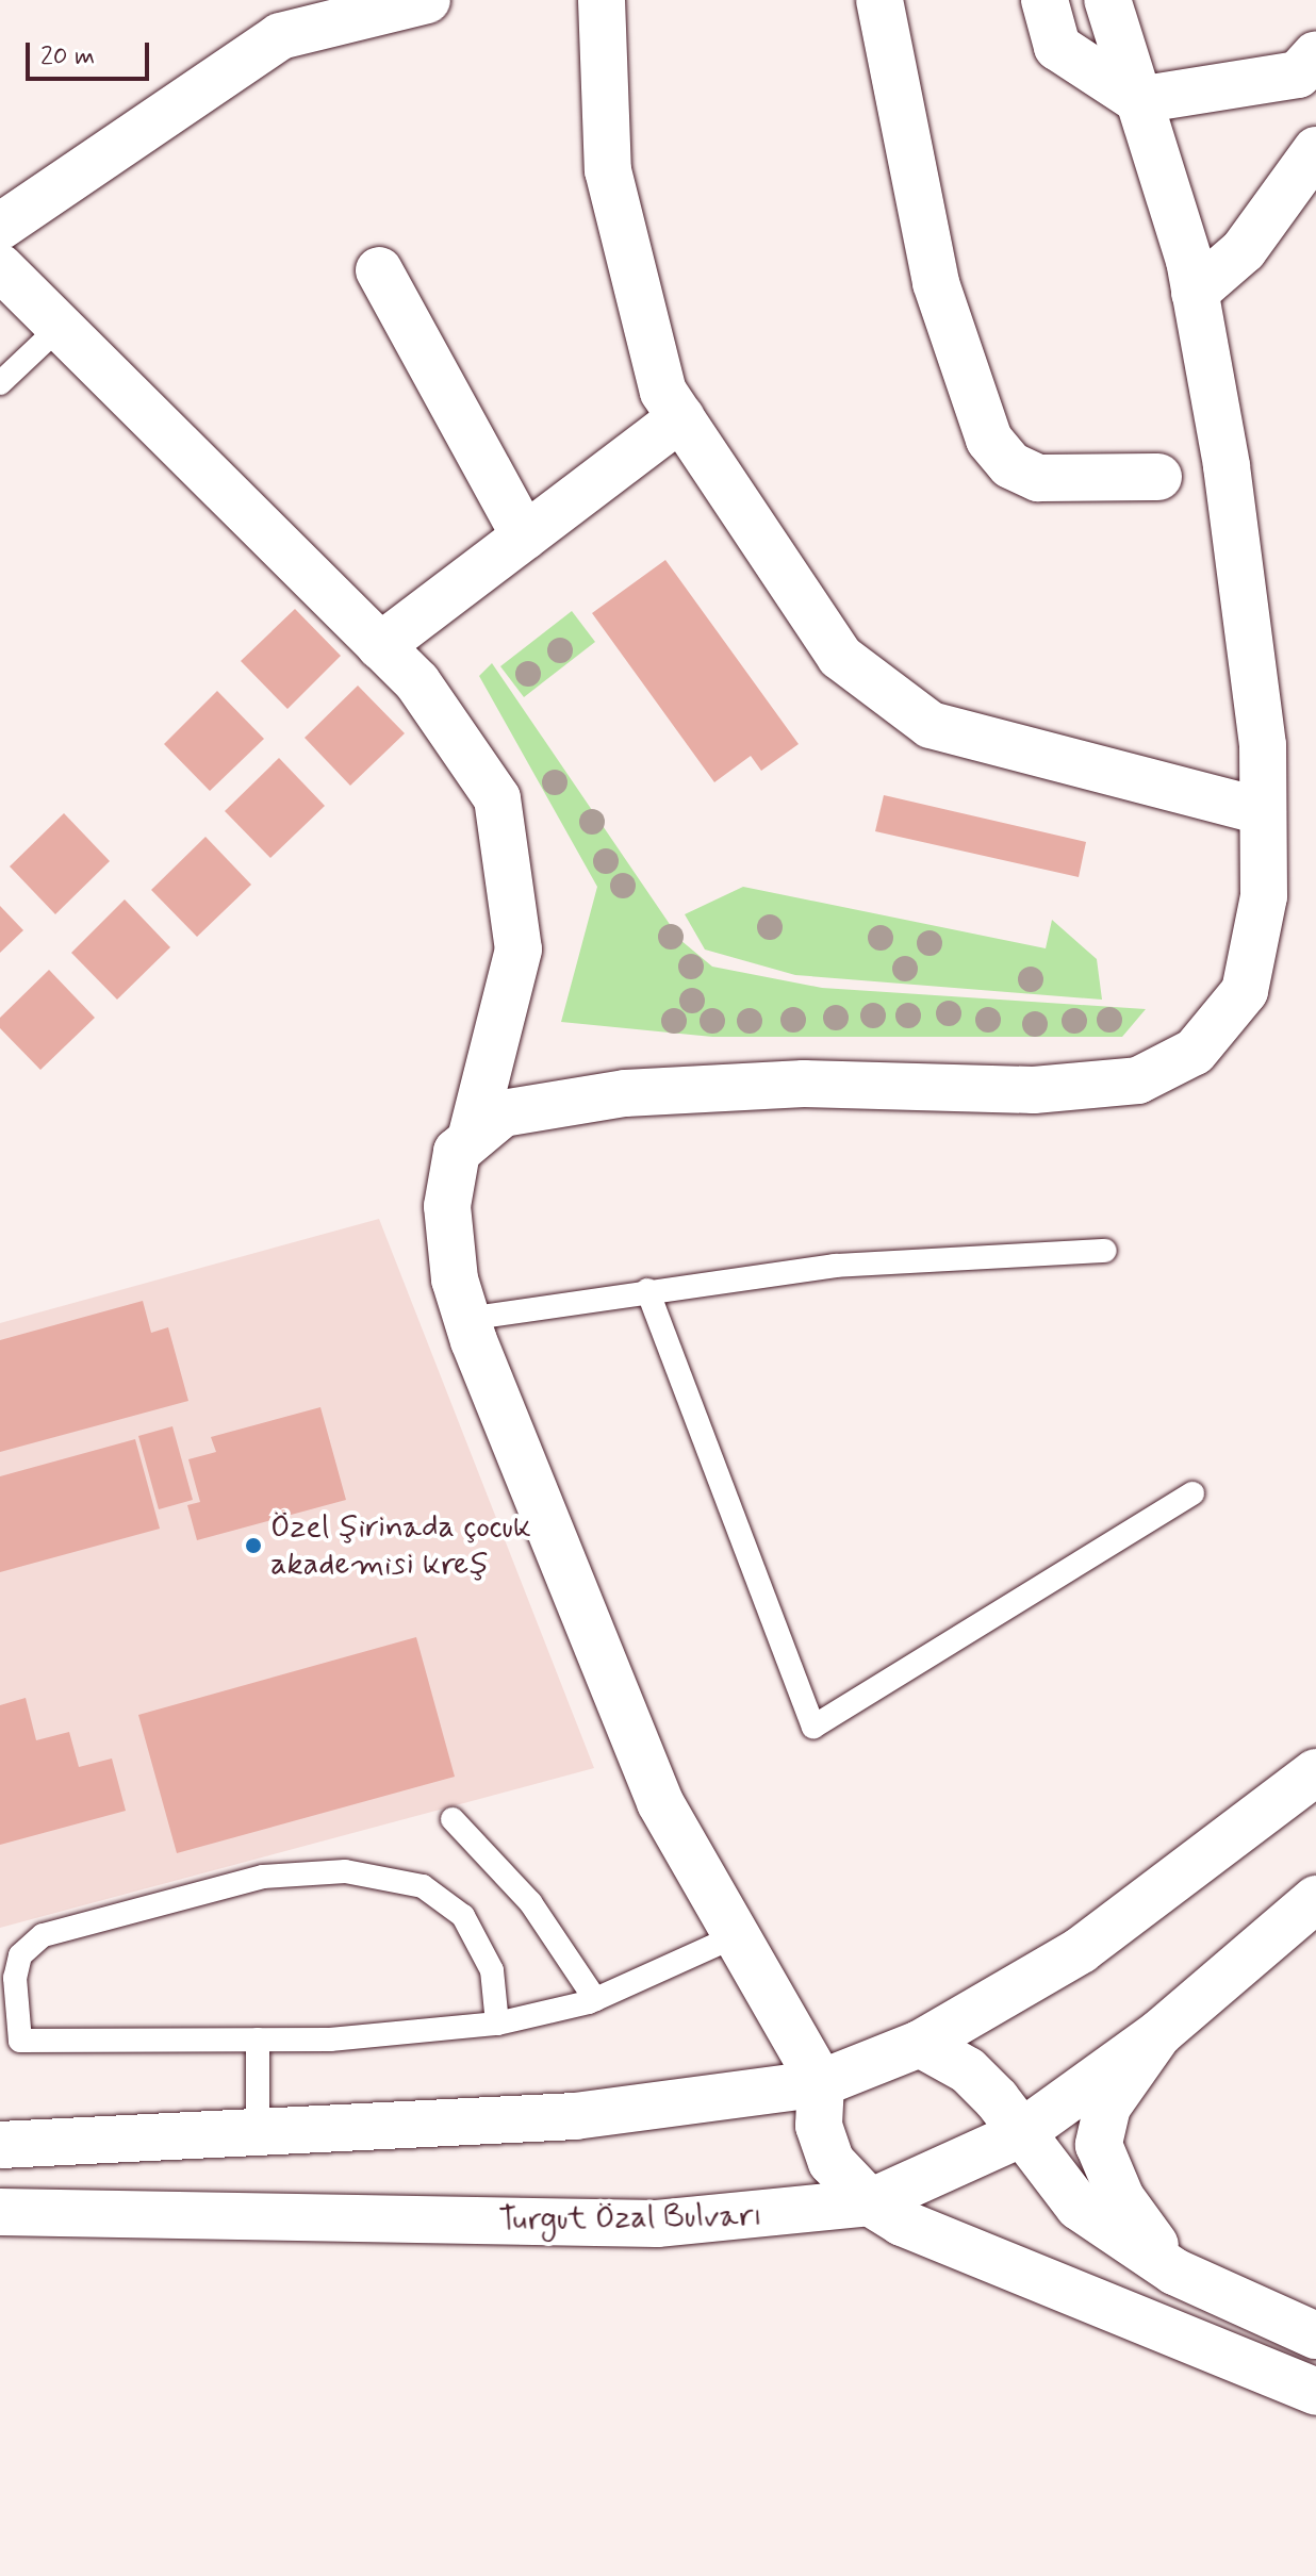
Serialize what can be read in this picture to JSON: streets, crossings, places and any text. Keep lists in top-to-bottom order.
{
  "streets": {
    "main road": ["Turgut Özal Bulvarı"]
  },
  "places": ["Özel şirinada çocuk akademisi kreş"],
  "scale_bar": "20 m"
}
